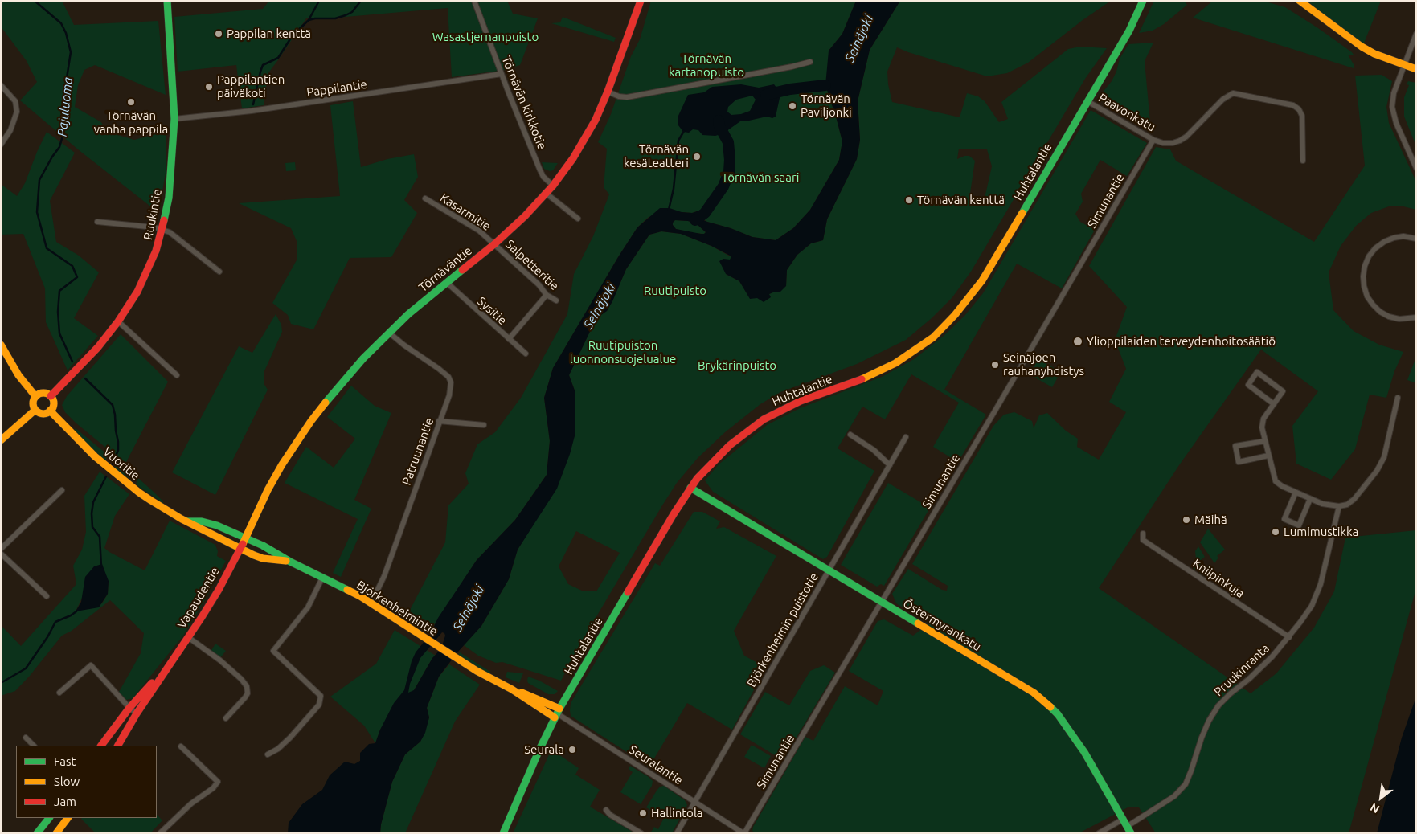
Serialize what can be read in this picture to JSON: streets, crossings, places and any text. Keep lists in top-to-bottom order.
{
  "streets": {
    "main road": [
      "Huhtalantie",
      "Ruukintie",
      "Törnäväntie",
      "Vuoritie",
      "Vapaudentie",
      "Björkenheimintie",
      "Östermyrankatu"
    ],
    "street": [
      "Pappilantie",
      "Törnävän kirkkotie",
      "Paavonkatu",
      "Simunantie",
      "Kasarmitie",
      "Salpetteritie",
      "Sysitie",
      "Patruunantie",
      "Kniipinkuja",
      "Björkenheimin puistotie",
      "Pruukinranta",
      "Seuralantie"
    ]
  },
  "crossings": [
    ["Pappilantie", "Törnävän kirkkotie"],
    ["Pappilantie", "Ruukintie"],
    ["Törnävän kirkkotie", "Törnäväntie"],
    ["Paavonkatu", "Huhtalantie"],
    ["Paavonkatu", "Simunantie"],
    ["Huhtalantie", "Björkenheimintie"],
    ["Huhtalantie", "Östermyrankatu"],
    ["Huhtalantie", "Seuralantie"],
    ["Simunantie", "Östermyrankatu"],
    ["Simunantie", "Seuralantie"],
    ["Kasarmitie", "Salpetteritie"],
    ["Kasarmitie", "Törnäväntie"],
    ["Ruukintie", "Vuoritie"],
    ["Salpetteritie", "Törnäväntie"],
    ["Törnäväntie", "Sysitie"],
    ["Törnäväntie", "Patruunantie"],
    ["Törnäväntie", "Vuoritie"],
    ["Törnäväntie", "Vapaudentie"],
    ["Törnäväntie", "Björkenheimintie"],
    ["Patruunantie", "Björkenheimintie"],
    ["Vuoritie", "Vapaudentie"],
    ["Vuoritie", "Björkenheimintie"],
    ["Kniipinkuja", "Pruukinranta"],
    ["Vapaudentie", "Björkenheimintie"],
    ["Björkenheimintie", "Seuralantie"],
    ["Östermyrankatu", "Björkenheimin puistotie"],
    ["Östermyrankatu", "Pruukinranta"],
    ["Björkenheimin puistotie", "Seuralantie"]
  ],
  "water": ["Seinäjoki", "Pajuluoma"],
  "parks": [
    "Wasastjernanpuisto",
    "Törnävän kartanopuisto",
    "Törnävän saari",
    "Ruutipuisto",
    "Ruutipuiston luonnonsuojelualue",
    "Brykärinpuisto"
  ],
  "places": [
    "Pappilan kenttä",
    "Pappilantien päiväkoti",
    "Törnävän vanha pappila",
    "Törnävän Paviljonki",
    "Törnävän kesäteatteri",
    "Törnävän kenttä",
    "Ylioppilaiden terveydenhoitosäätiö",
    "Seinäjoen rauhanyhdistys",
    "Mäihä",
    "Lumimustikka",
    "Seurala",
    "Hallintola"
  ],
  "legend": ["Fast", "Slow", "Jam"],
  "north": "bottom left"
}
